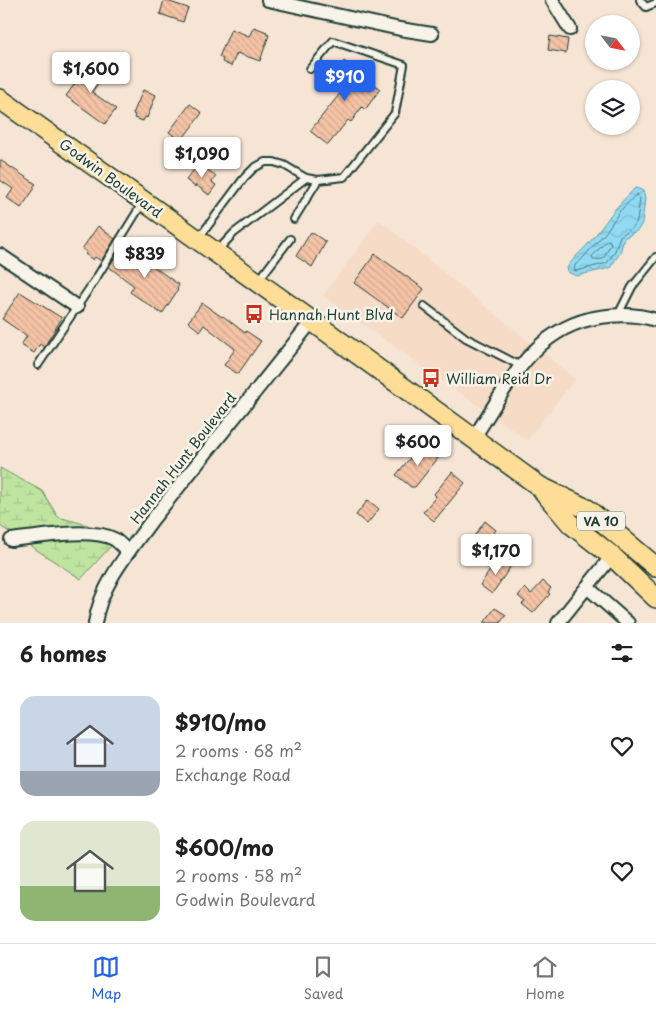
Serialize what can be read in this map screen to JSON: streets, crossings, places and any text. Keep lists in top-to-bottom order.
{
  "streets": {
    "main road": ["Godwin Boulevard", "VA 10"],
    "street": ["Hannah Hunt Boulevard"]
  },
  "crossings": [
    ["Godwin Boulevard", "Hannah Hunt Boulevard"]
  ],
  "places": {
    "bus stop": ["Hannah Hunt Blvd", "William Reid Dr"]
  },
  "north": "bottom right",
  "page": {
    "price": [
      "$1,600",
      "$910",
      "$1,090",
      "$839",
      "$600",
      "$1,170"
    ],
    "heading": "6 homes",
    "list": [
      {
        "name": "$910/mo",
        "note": "2 rooms · 68 m² · Exchange Road"
      },
      {
        "name": "$600/mo",
        "note": "2 rooms · 58 m² · Godwin Boulevard"
      }
    ],
    "tabs": ["Map", "Saved", "Home"]
  }
}
